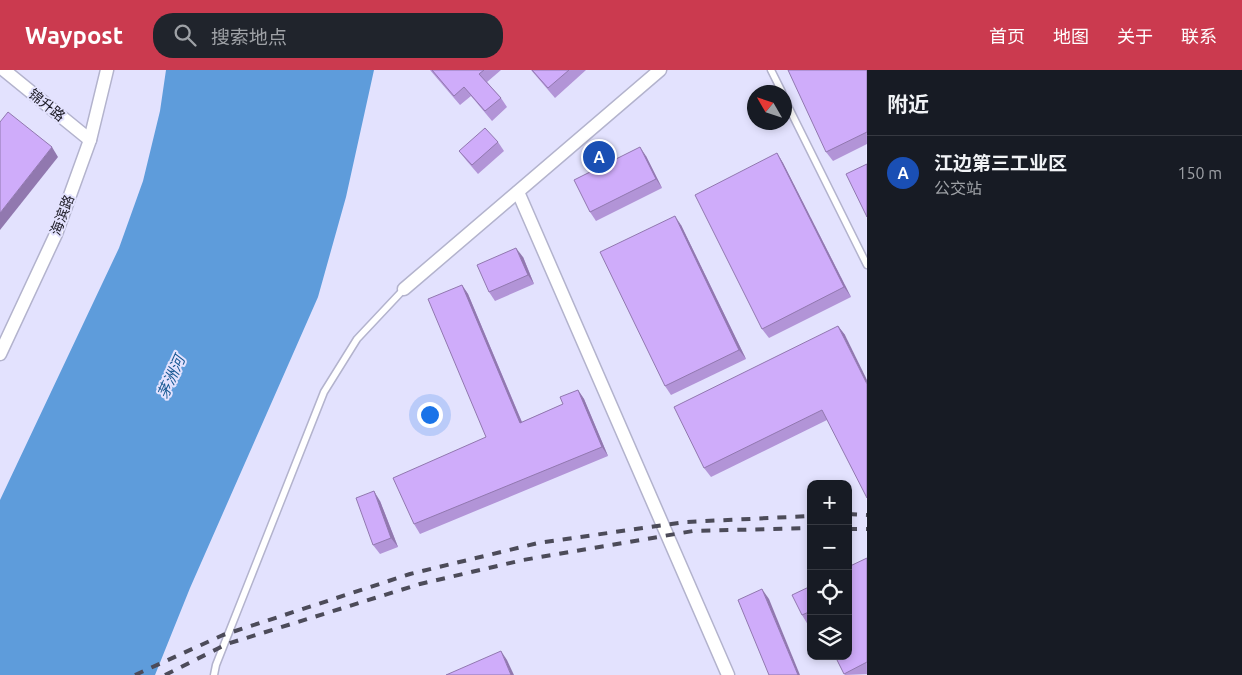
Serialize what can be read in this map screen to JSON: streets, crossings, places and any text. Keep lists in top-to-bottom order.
{
  "streets": {
    "street": ["锦升路", "海滨路"]
  },
  "crossings": [
    ["锦升路", "海滨路"]
  ],
  "water": ["茅洲河"],
  "north": "top left",
  "page": {
    "header": "Waypost",
    "search": "搜索地点",
    "nav": [
      "首页",
      "地图",
      "关于",
      "联系"
    ],
    "heading": "附近",
    "list": [
      {
        "mark": "A",
        "name": "江边第三工业区",
        "note": "公交站",
        "value": "150 m"
      }
    ],
    "pins": "A",
    "map_buttons": ["+", "−"]
  }
}
